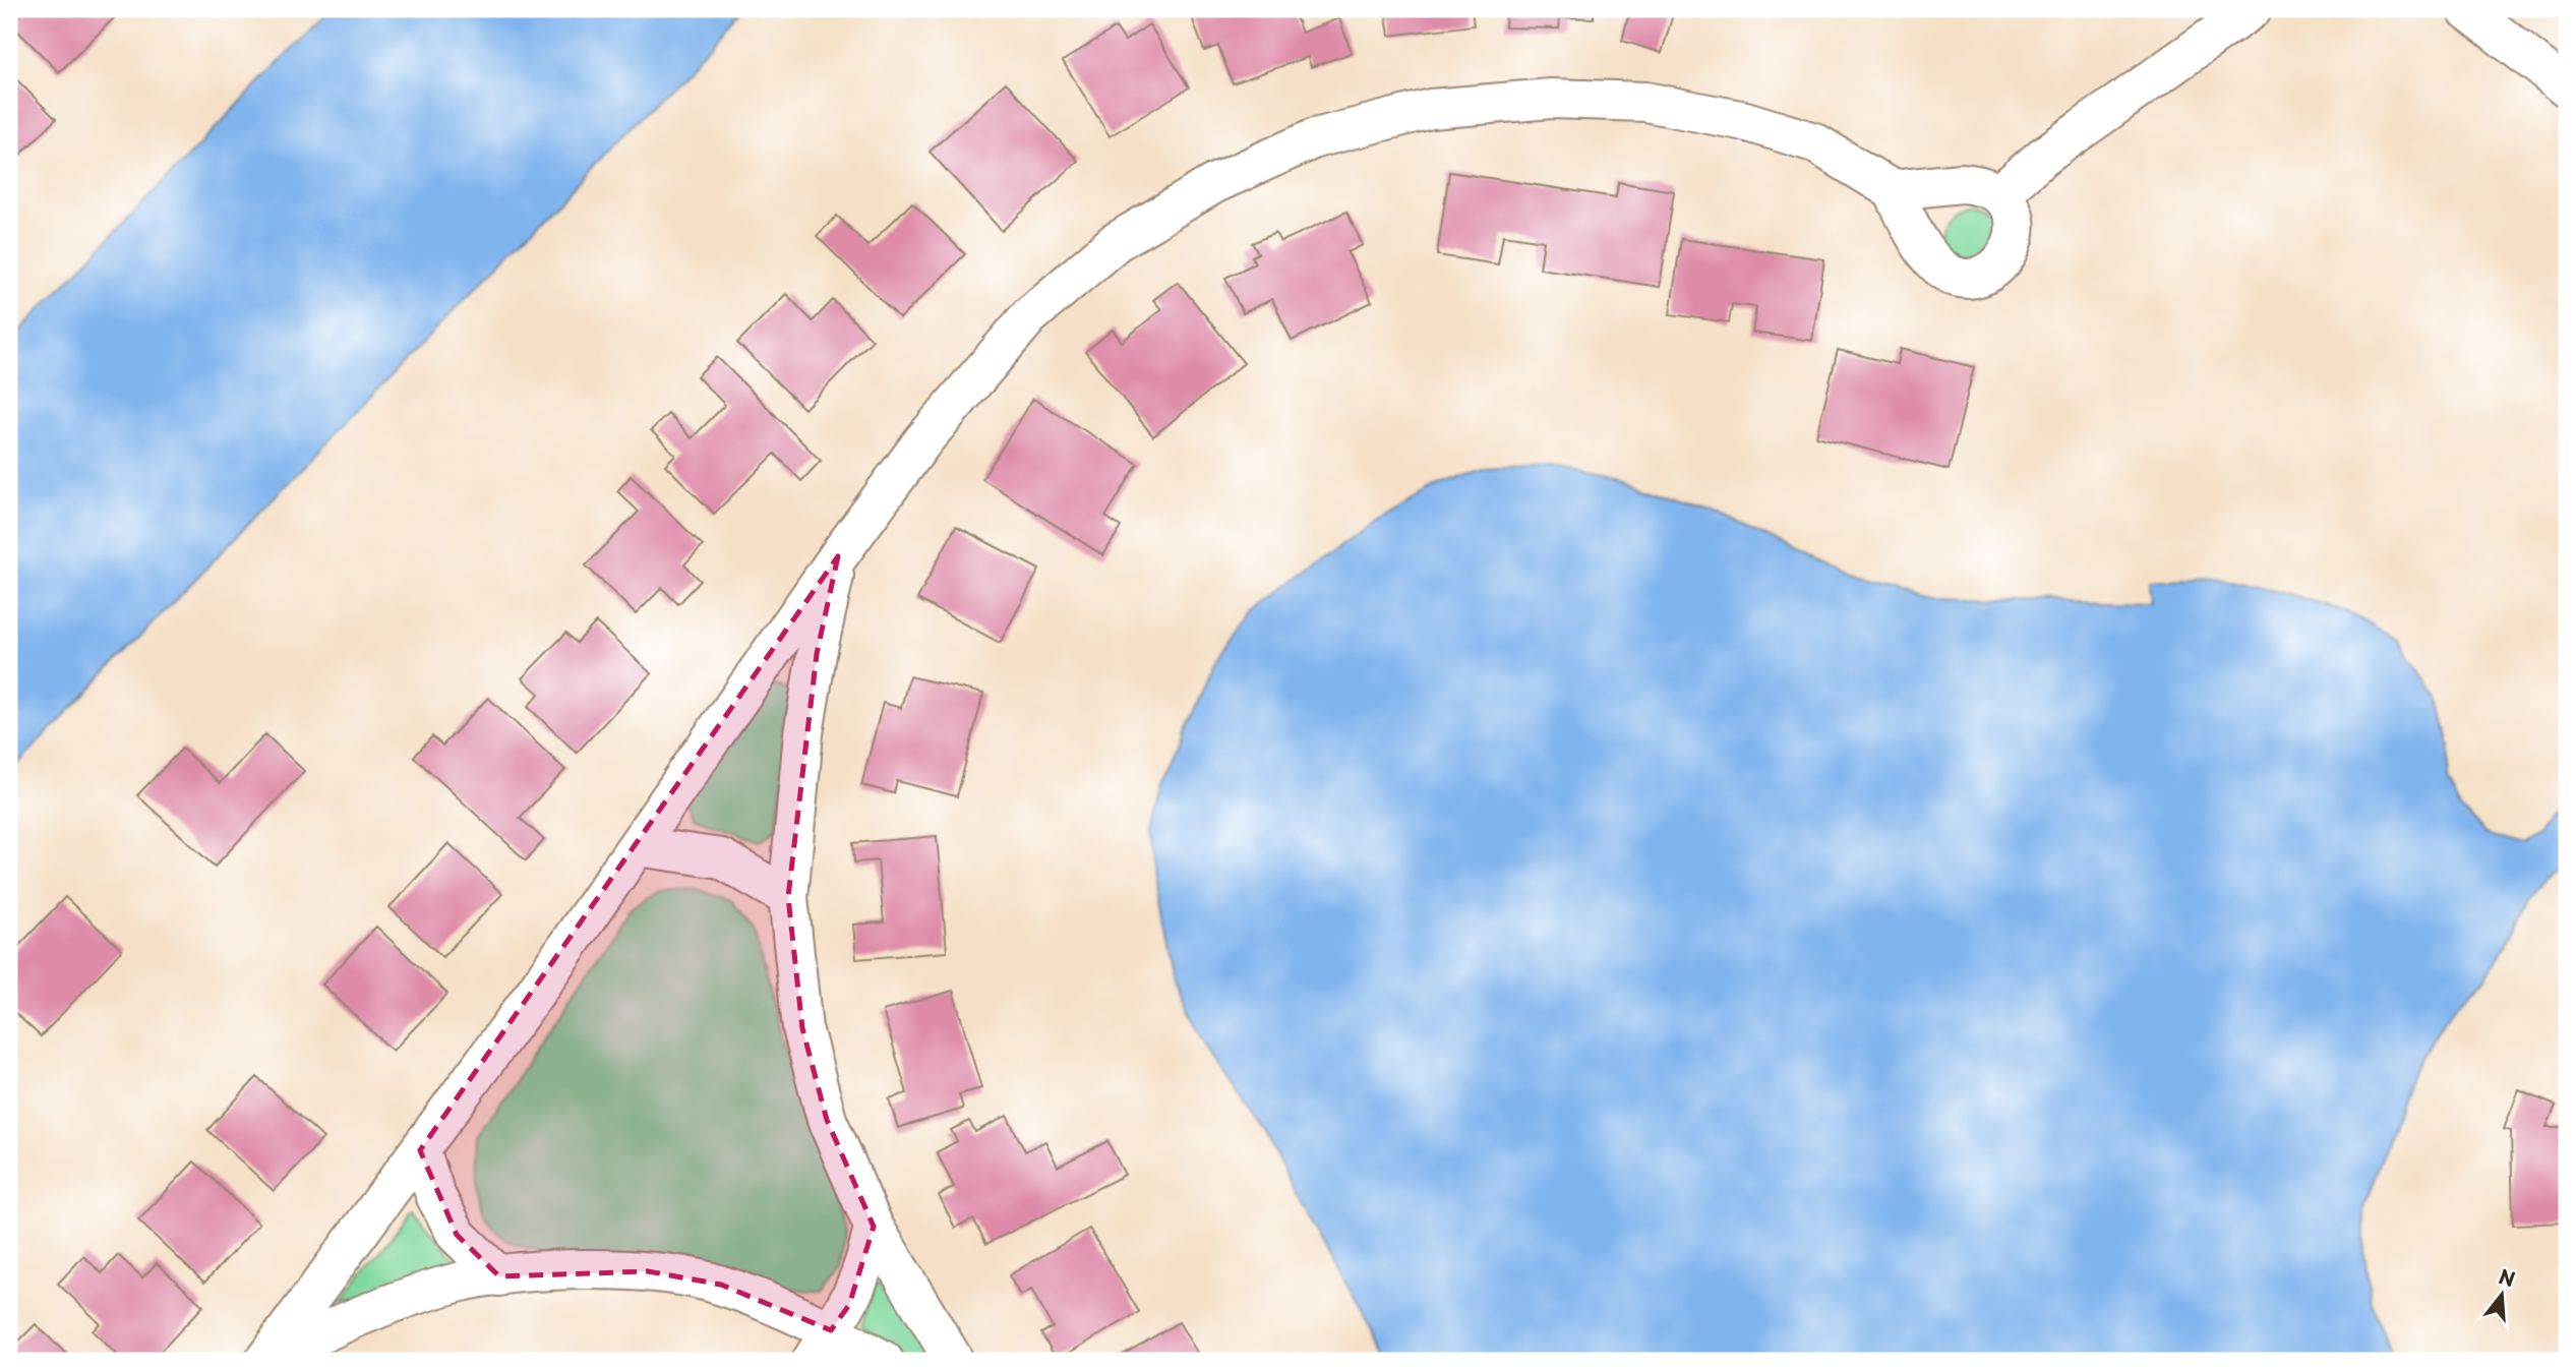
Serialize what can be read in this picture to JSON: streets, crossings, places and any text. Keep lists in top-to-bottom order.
{
  "north": "top"
}
